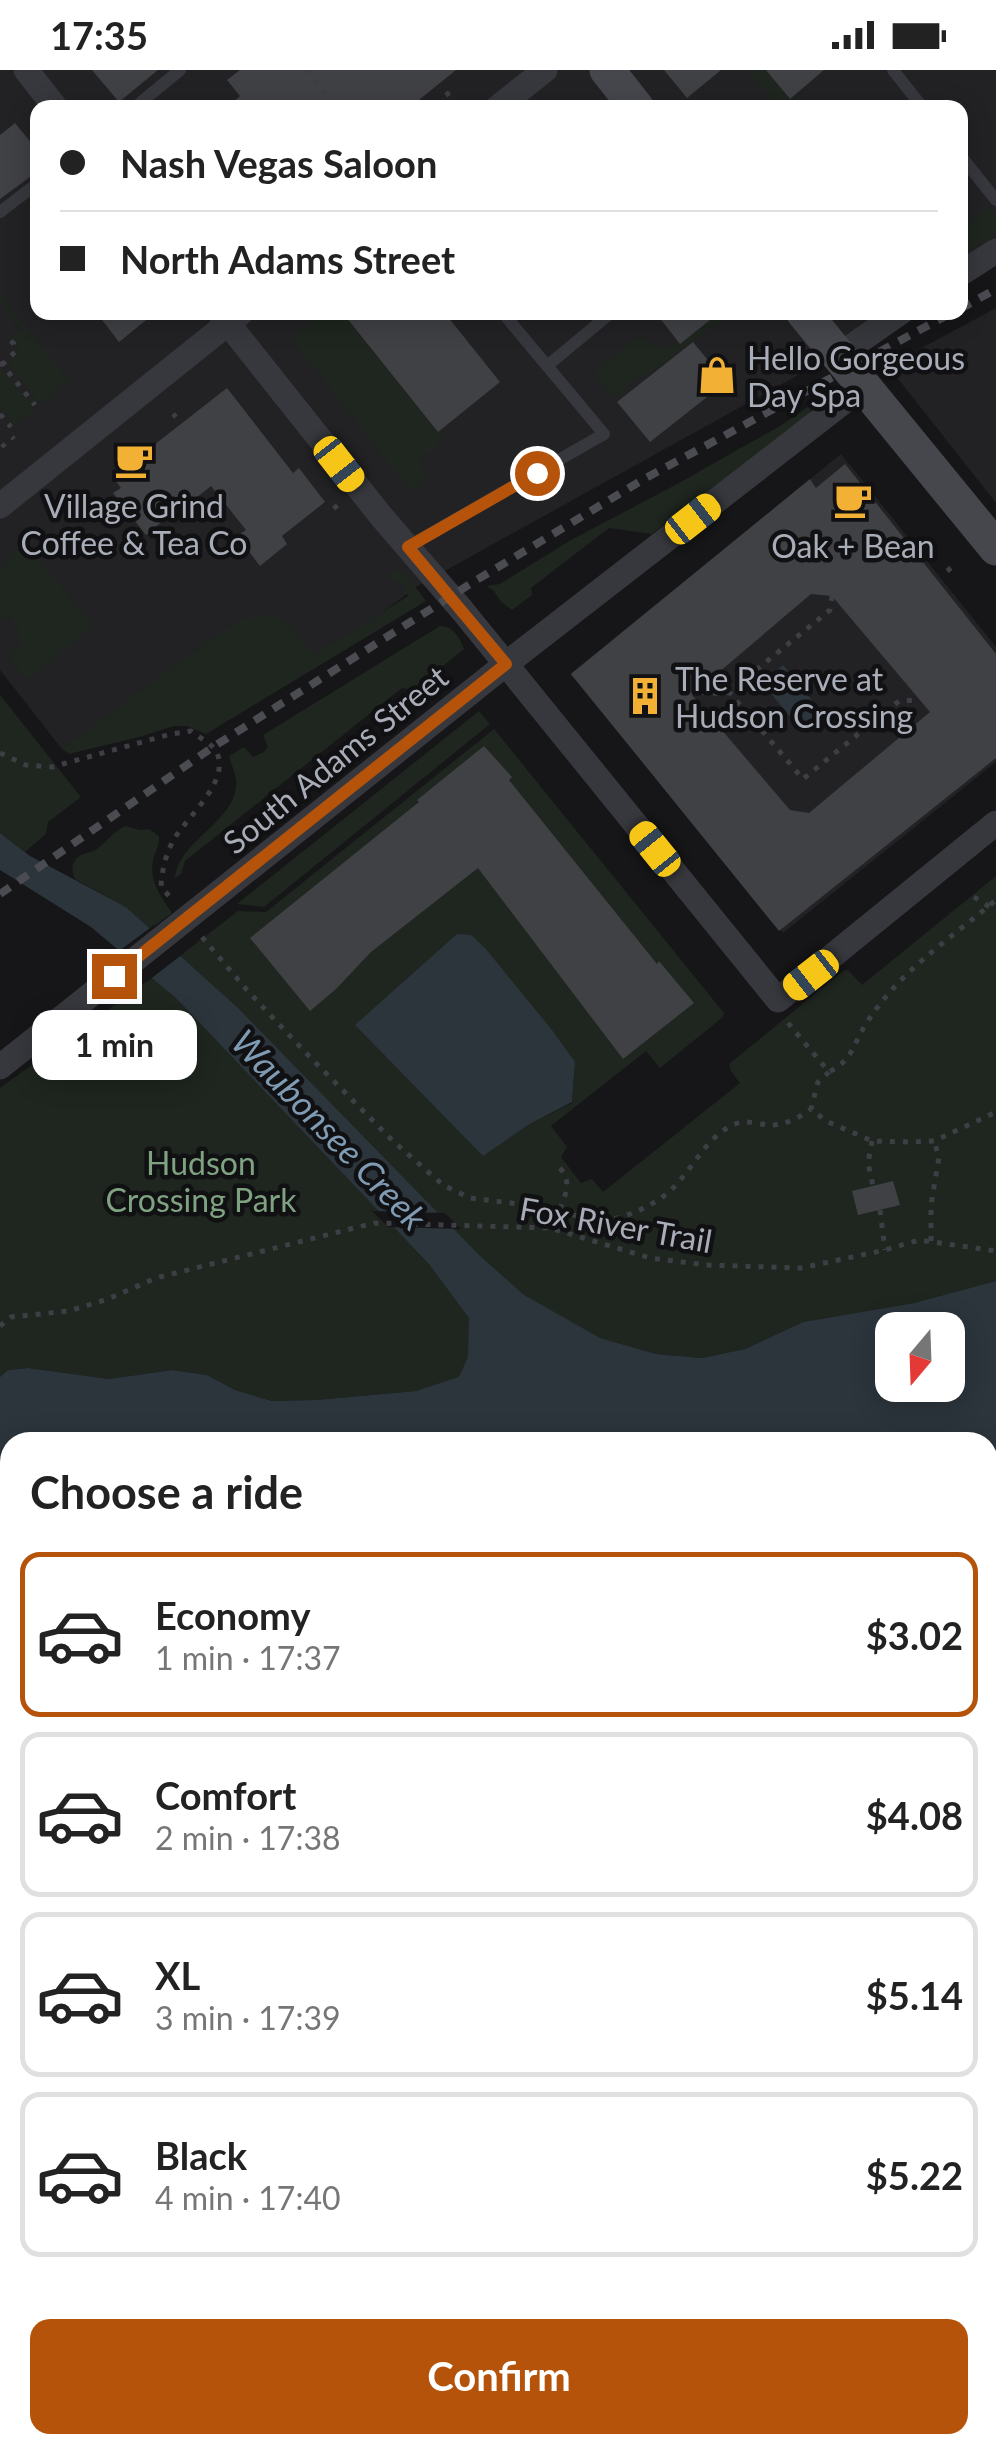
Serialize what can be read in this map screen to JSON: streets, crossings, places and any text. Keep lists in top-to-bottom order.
{
  "streets": {
    "street": ["South Adams Street"],
    "path": ["Fox River Trail"]
  },
  "water": ["Waubonsee Creek"],
  "parks": ["Hudson Crossing Park"],
  "places": {
    "shop": ["Hello Gorgeous Day Spa"],
    "cafe": ["Village Grind Coffee & Tea Co", "Oak + Bean"],
    "building": ["The Reserve at Hudson Crossing"]
  },
  "north": "bottom",
  "page": {
    "status": "17:35",
    "banner": ["Nash Vegas Saloon", "North Adams Street"],
    "bubble": "1 min",
    "heading": "Choose a ride",
    "list": [
      {
        "name": "Economy",
        "note": "1 min · 17:37",
        "value": "$3.02"
      },
      {
        "name": "Comfort",
        "note": "2 min · 17:38",
        "value": "$4.08"
      },
      {
        "name": "XL",
        "note": "3 min · 17:39",
        "value": "$5.14"
      },
      {
        "name": "Black",
        "note": "4 min · 17:40",
        "value": "$5.22"
      }
    ],
    "buttons": "Confirm"
  }
}
